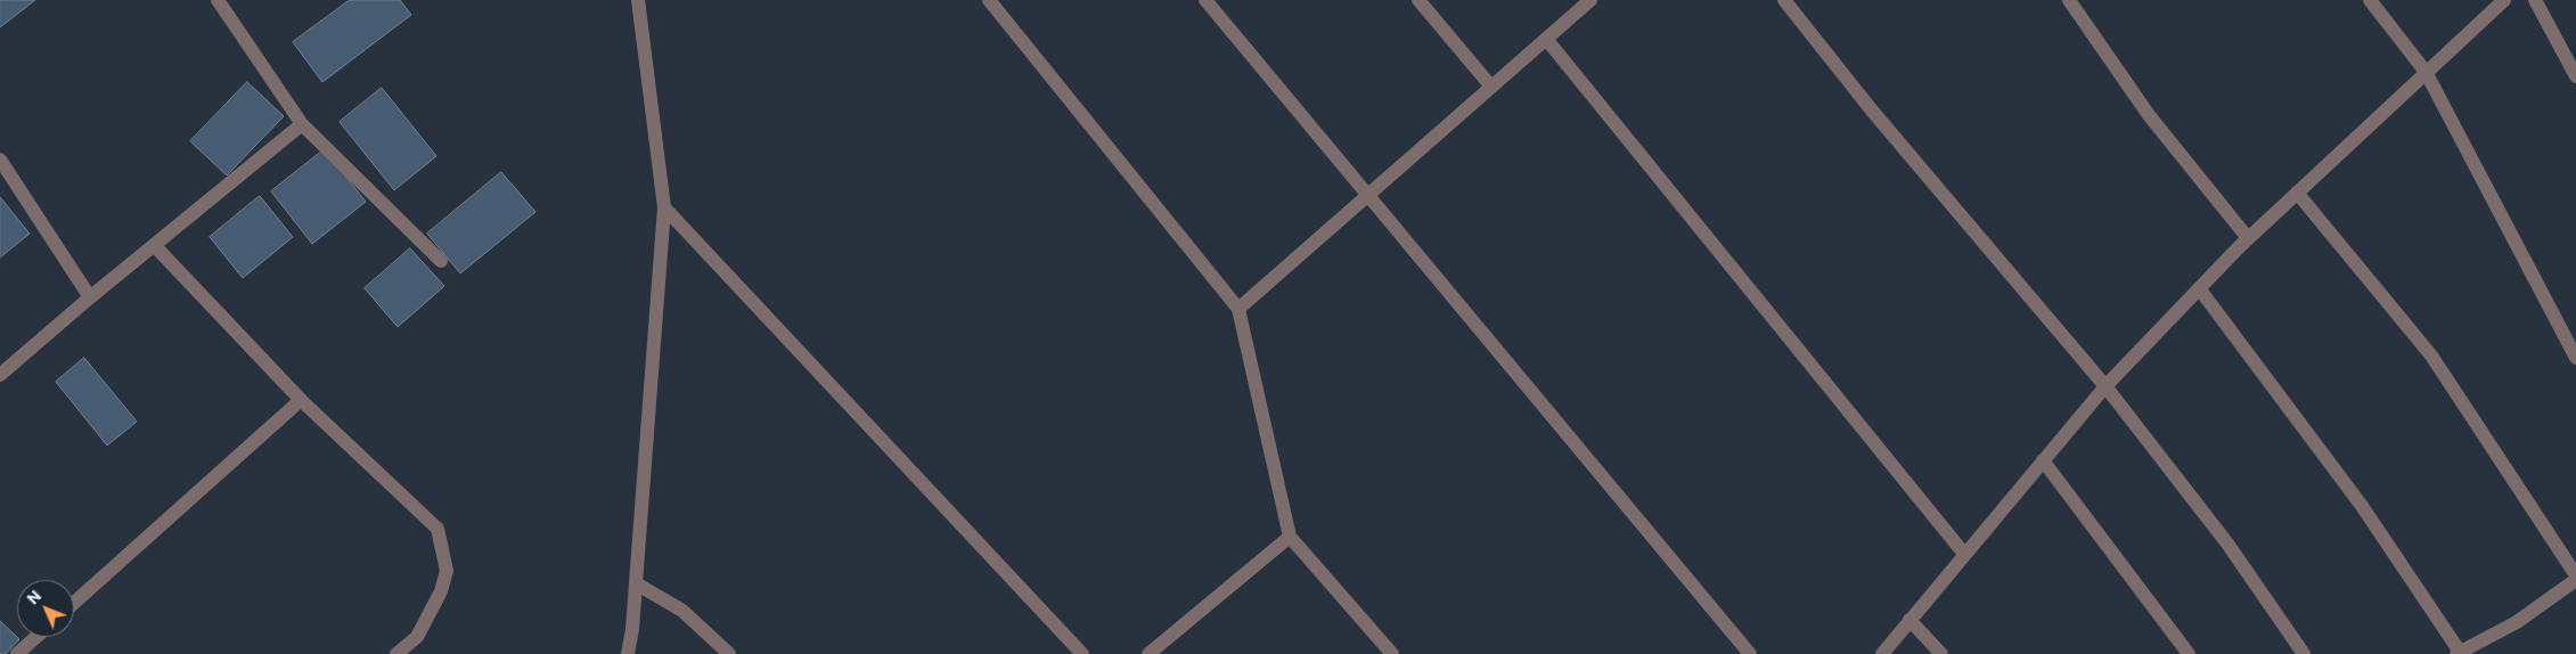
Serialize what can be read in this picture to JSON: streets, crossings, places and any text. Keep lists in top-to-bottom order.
{
  "north": "top left"
}
